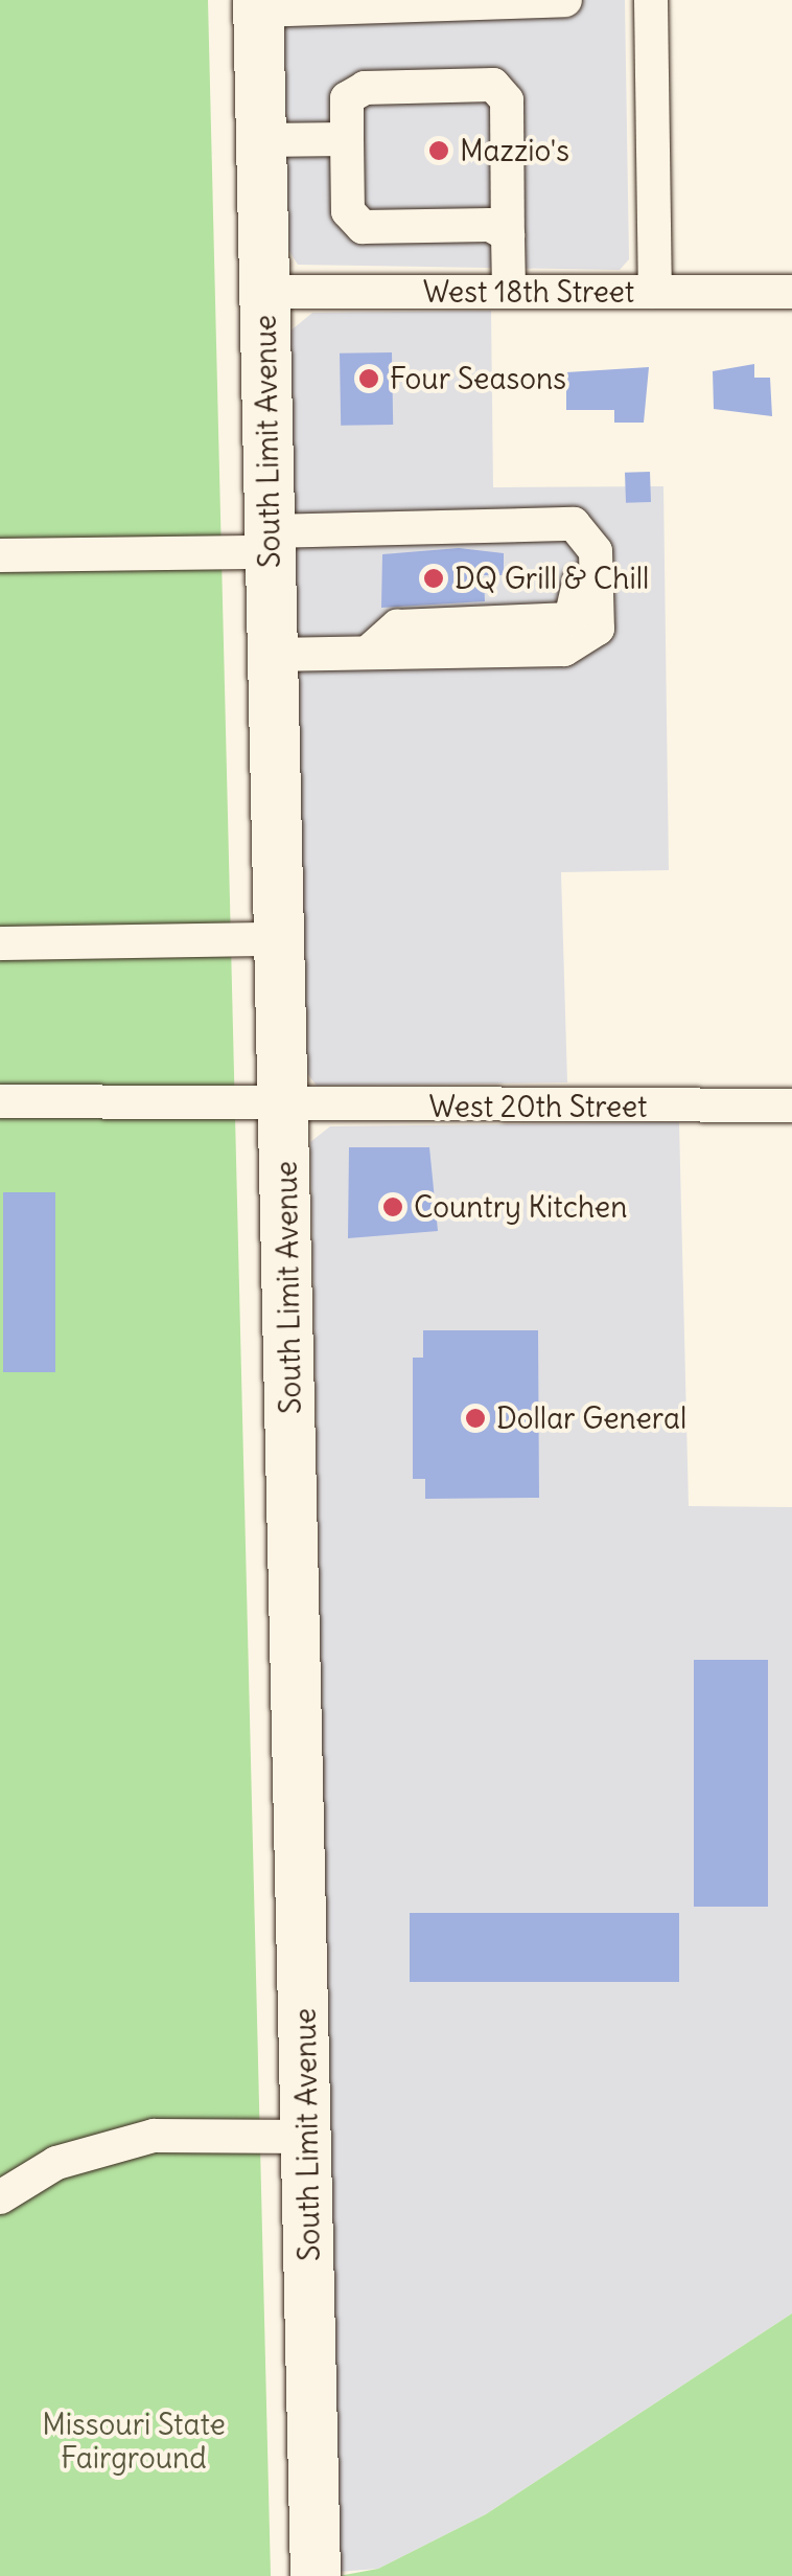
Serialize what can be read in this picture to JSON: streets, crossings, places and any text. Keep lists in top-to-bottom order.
{
  "streets": {
    "highway": ["South Limit Avenue"],
    "street": ["West 18th Street", "West 20th Street"]
  },
  "crossings": [
    ["West 18th Street", "South Limit Avenue"],
    ["South Limit Avenue", "West 20th Street"]
  ],
  "parks": ["Missouri State Fairground"],
  "places": [
    "Mazzio's",
    "Four Seasons",
    "DQ Grill & Chill",
    "Country Kitchen",
    "Dollar General"
  ]
}
